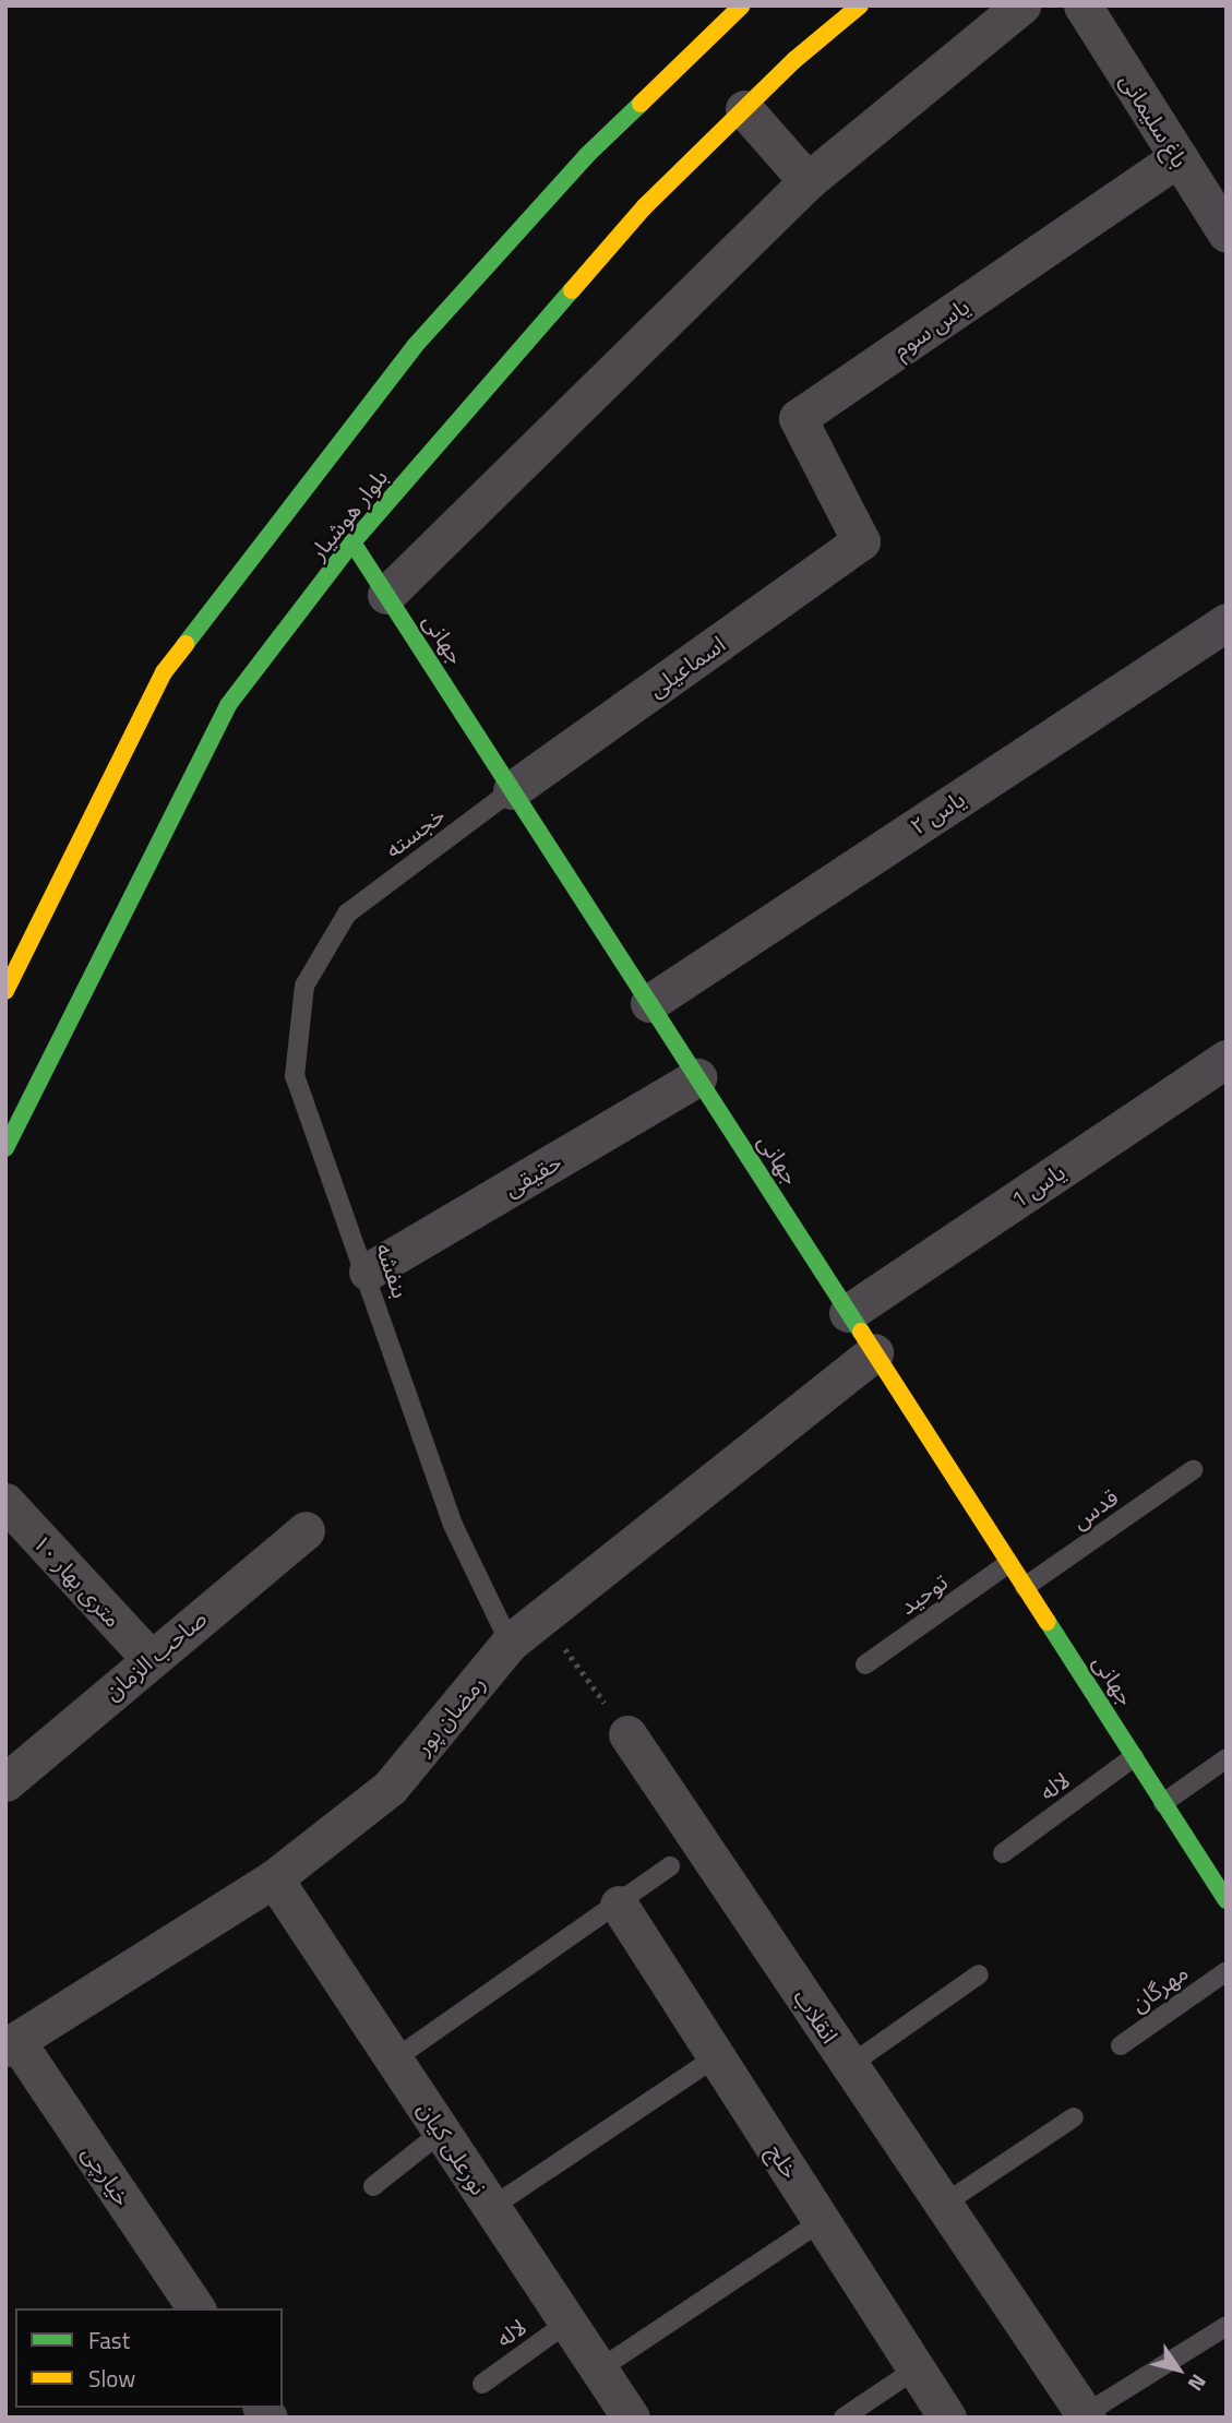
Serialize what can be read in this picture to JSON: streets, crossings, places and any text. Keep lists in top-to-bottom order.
{
  "streets": {
    "main road": ["بلوار هوشیار", "جهانی"],
    "street": [
      "باغ سلیمانی",
      "یاس سوم",
      "اسماعیلی",
      "یاس ۲",
      "حقیقی",
      "یاس 1",
      "۱۰ متری بهار",
      "صاحب الزمان",
      "رمضان پور",
      "انقلاب",
      "نورعلی کیان",
      "خلج",
      "خیارچی"
    ],
    "lane": [
      "خجسته",
      "بنفشه",
      "قدس",
      "توحید",
      "لاله",
      "مهرگان"
    ]
  },
  "crossings": [
    ["باغ سلیمانی", "یاس سوم"],
    ["یاس سوم", "اسماعیلی"],
    ["بلوار هوشیار", "جهانی"],
    ["جهانی", "اسماعیلی"],
    ["جهانی", "یاس ۲"],
    ["جهانی", "خجسته"],
    ["جهانی", "حقیقی"],
    ["جهانی", "یاس 1"],
    ["جهانی", "قدس"],
    ["جهانی", "توحید"],
    ["جهانی", "رمضان پور"],
    ["جهانی", "لاله"],
    ["اسماعیلی", "خجسته"],
    ["خجسته", "بنفشه"],
    ["حقیقی", "بنفشه"],
    ["بنفشه", "رمضان پور"],
    ["۱۰ متری بهار", "صاحب الزمان"],
    ["رمضان پور", "نورعلی کیان"],
    ["رمضان پور", "خیارچی"],
    ["لاله", "نورعلی کیان"]
  ],
  "legend": ["Fast", "Slow"],
  "north": "bottom right"
}
